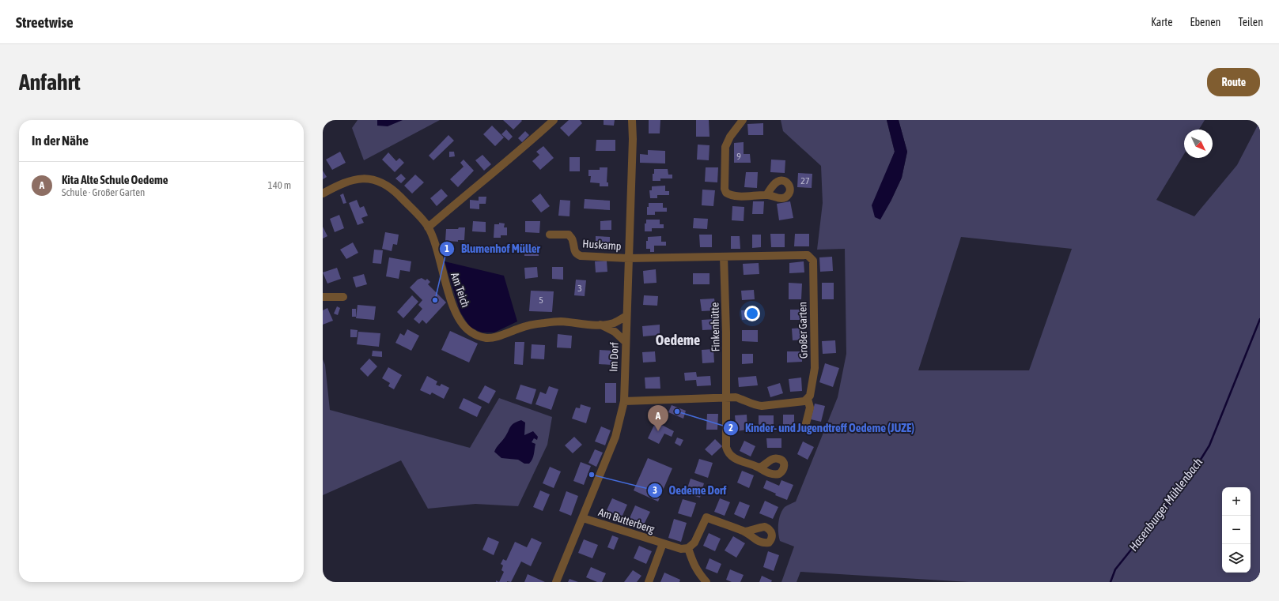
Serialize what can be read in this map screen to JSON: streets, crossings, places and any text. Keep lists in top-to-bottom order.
{
  "streets": {
    "street": [
      "Huskamp",
      "Am Teich",
      "Finkenhütte",
      "Großer Garten",
      "Im Dorf",
      "Am Butterberg"
    ]
  },
  "crossings": [
    ["Huskamp", "Großer Garten"],
    ["Huskamp", "Im Dorf"],
    ["Am Teich", "Im Dorf"],
    ["Finkenhütte", "Großer Garten"],
    ["Großer Garten", "Im Dorf"],
    ["Im Dorf", "Am Butterberg"]
  ],
  "districts": ["Oedeme"],
  "water": ["Hasenburger Mühlenbach"],
  "places": ["Blumenhof Müller", "Kinder- und Jugendtreff Oedeme (JUZE)", "Oedeme Dorf"],
  "house_numbers": [
    "9",
    "27",
    "3",
    "5"
  ],
  "north": "bottom right",
  "page": {
    "header": "Streetwise",
    "nav": ["Karte", "Ebenen", "Teilen"],
    "buttons": "Route",
    "title": "Anfahrt",
    "heading": "In der Nähe",
    "list": [
      {
        "mark": "A",
        "name": "Kita Alte Schule Oedeme",
        "note": "Schule · Großer Garten",
        "value": "140 m"
      }
    ],
    "pins": "A",
    "map_buttons": ["+", "−"]
  }
}
